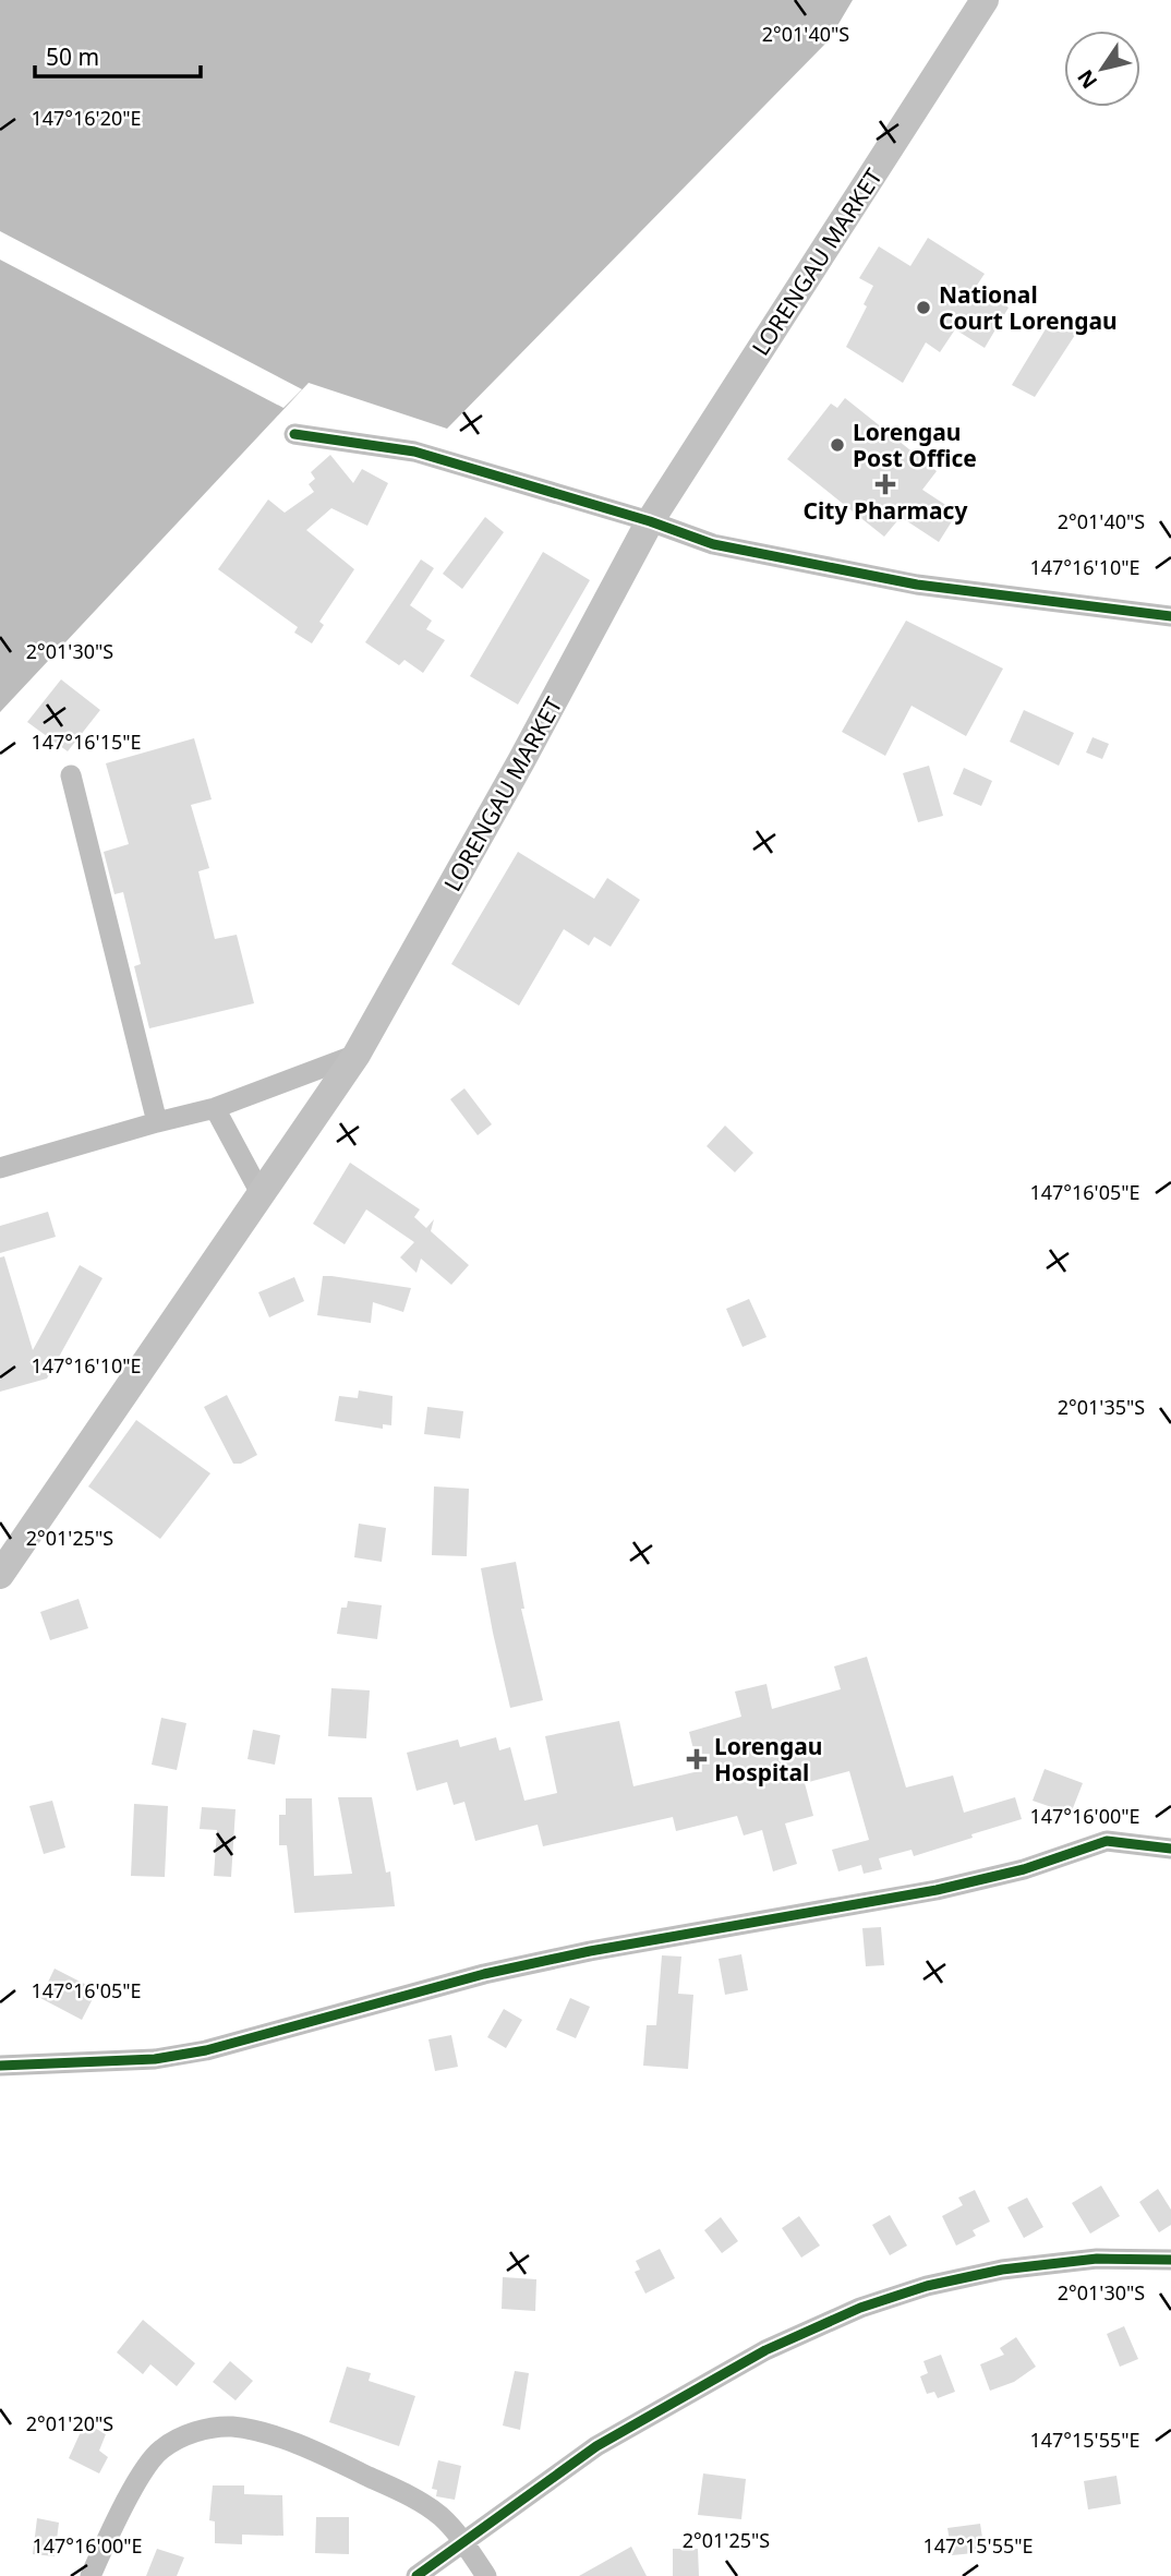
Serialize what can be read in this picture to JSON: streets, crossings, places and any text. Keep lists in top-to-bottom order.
{
  "streets": {
    "main road": ["LORENGAU MARKET"]
  },
  "places": {
    "other": ["National Court Lorengau", "Lorengau Post Office"],
    "health": ["City Pharmacy", "Lorengau Hospital"]
  },
  "scale_bar": "50 m",
  "north": "bottom left",
  "coordinates": [
    "2°01'40\"S",
    "147°16'20\"E",
    "147°16'10\"E",
    "2°01'30\"S",
    "147°16'15\"E",
    "147°16'05\"E",
    "2°01'35\"S",
    "2°01'25\"S",
    "147°16'00\"E",
    "2°01'20\"S",
    "147°15'55\"E"
  ]
}
